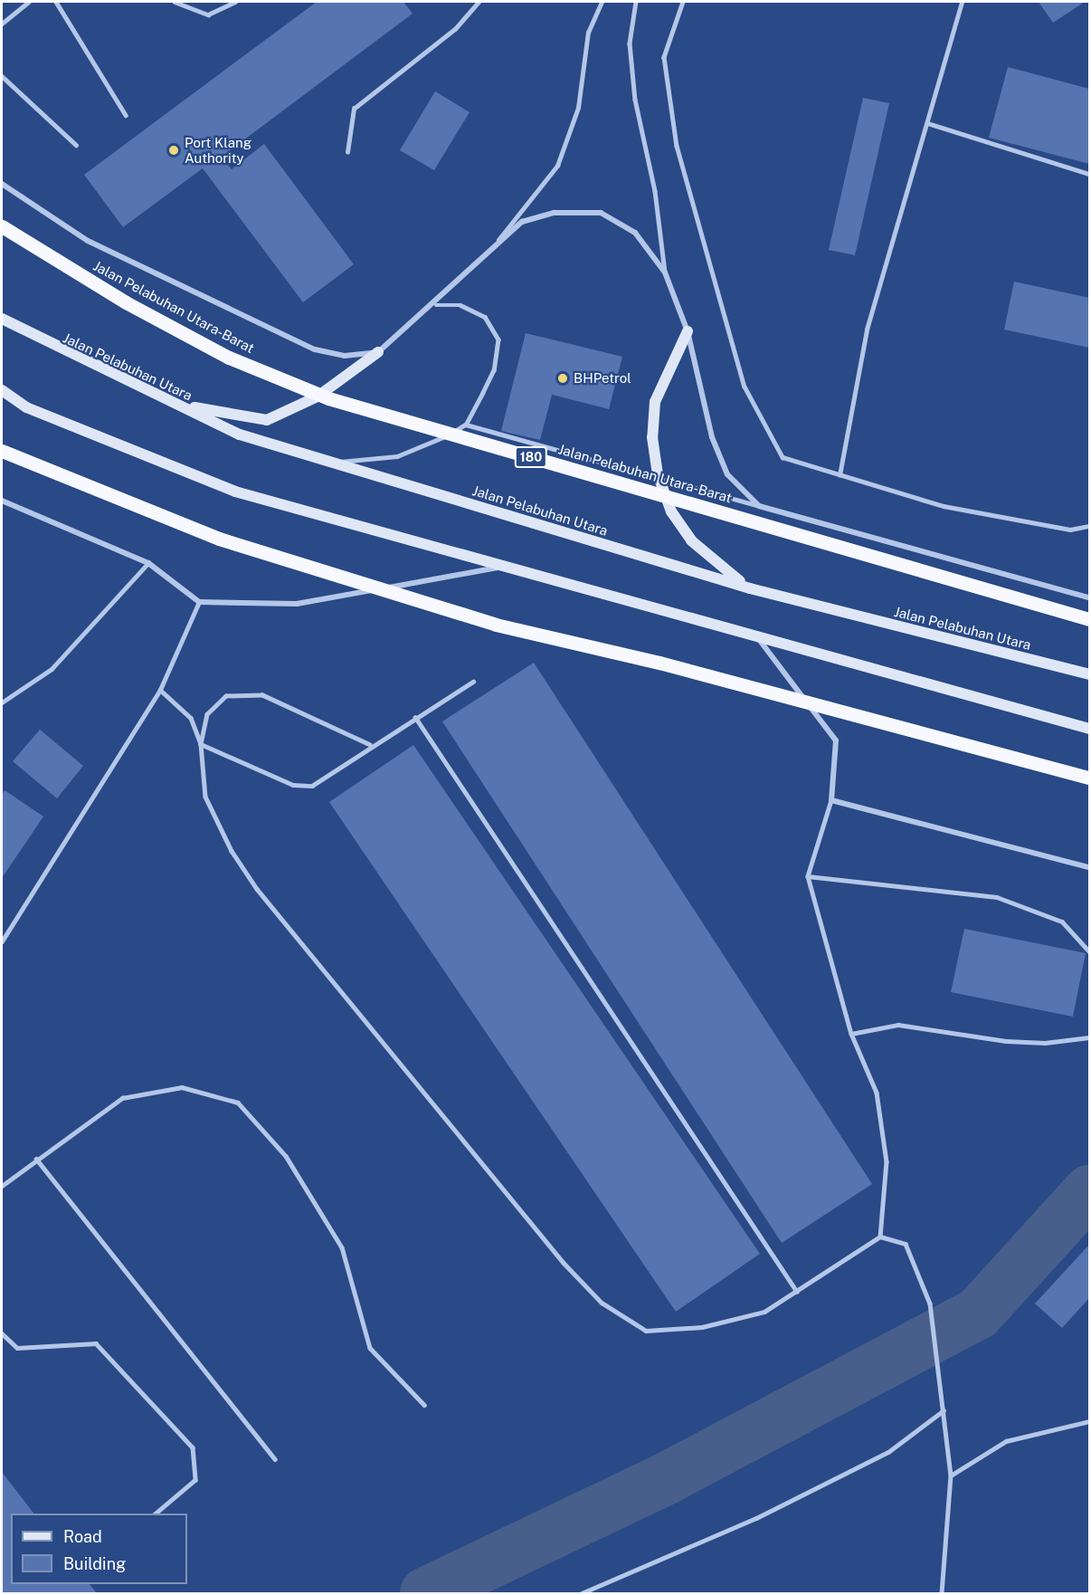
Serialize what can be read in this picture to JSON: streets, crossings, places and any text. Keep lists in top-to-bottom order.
{
  "streets": {
    "main road": ["Jalan Pelabuhan Utara-Barat", "Jalan Pelabuhan Utara", "180"]
  },
  "places": ["Port Klang Authority", "BHPetrol"],
  "legend": ["Road", "Building"]
}
